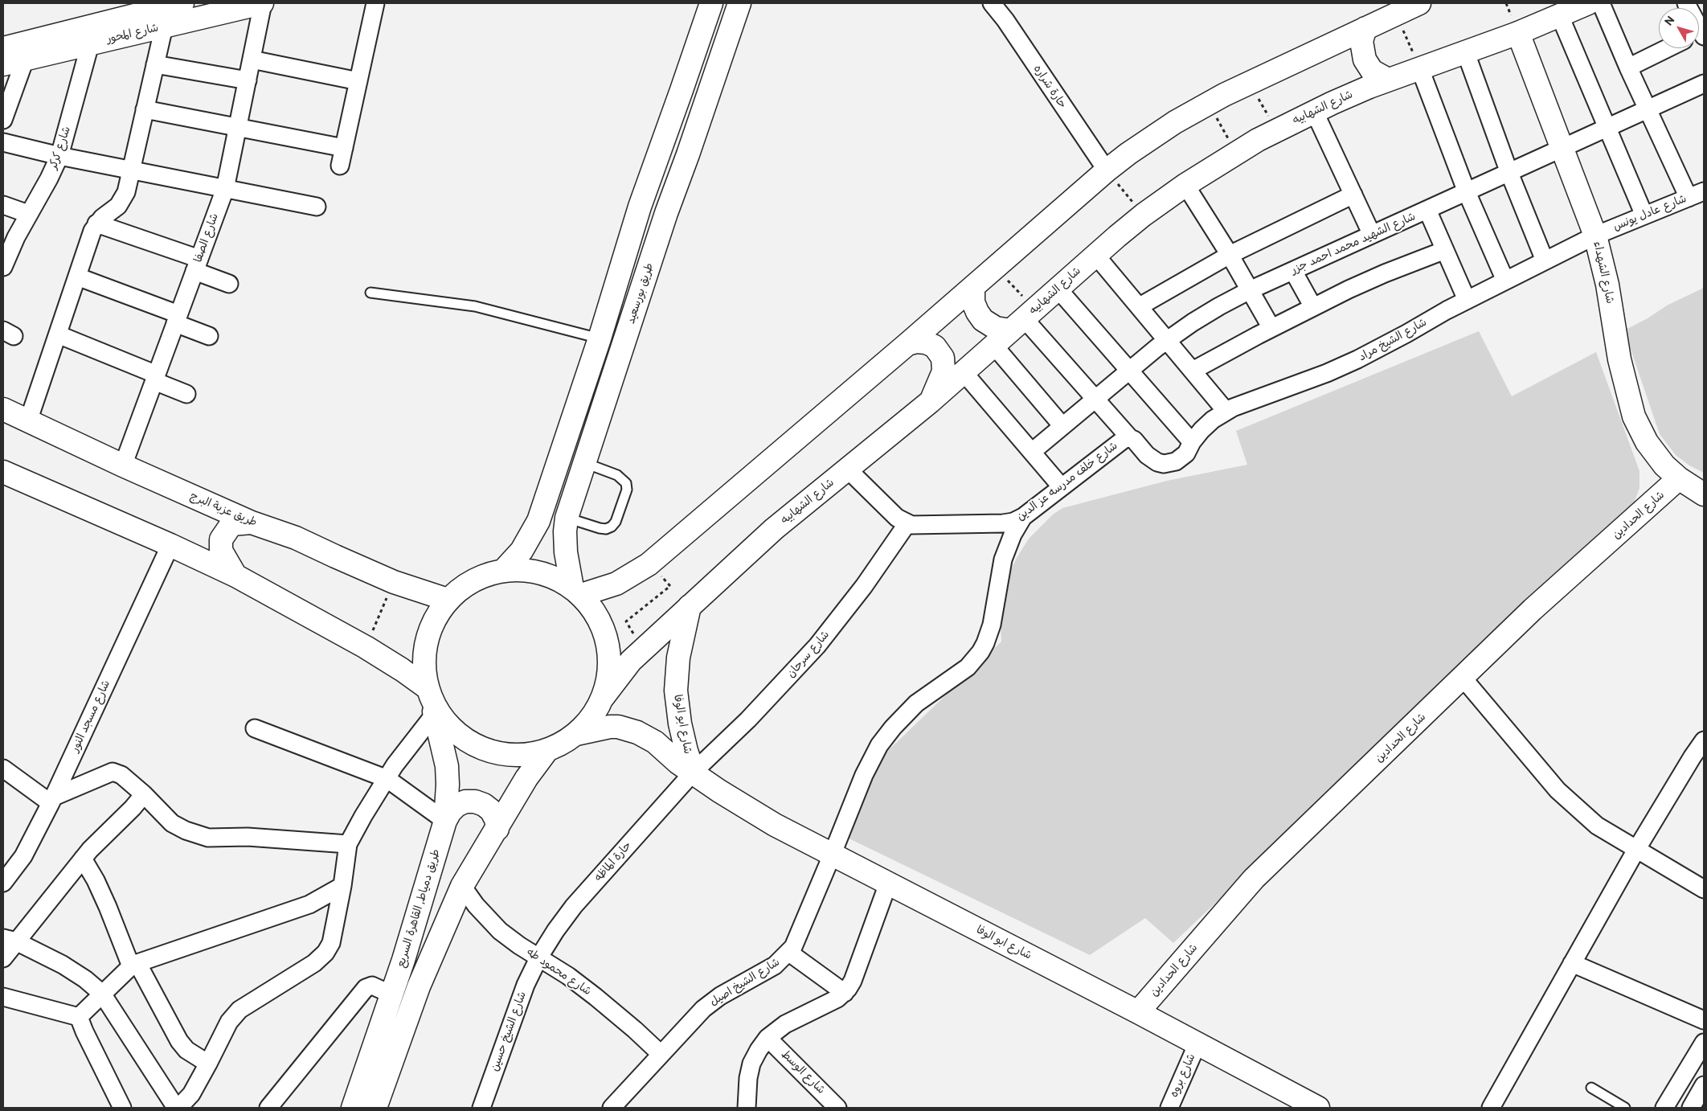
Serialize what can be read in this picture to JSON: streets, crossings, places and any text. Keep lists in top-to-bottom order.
{
  "streets": {
    "main road": [
      "شارع المحور",
      "شارع الشهابيه",
      "شارع الشهداء",
      "طريق بورسعيد",
      "طريق عزبة البرج",
      "شارع الحدادين",
      "شارع ابو الوفا",
      "طريق دمياط, القاهرة السريع"
    ],
    "street": [
      "حارة شراره",
      "شارع كركر",
      "شارع عادل يونس",
      "شارع الصفا",
      "شارع الشهيد محمد احمد جزر",
      "شارع الشيخ مراد",
      "شارع خلف مدرسه عز الدين",
      "شارع سرحان",
      "شارع مسجد النور",
      "حارة الماظه",
      "شارع محمود طه",
      "شارع الشيخ اصيل",
      "شارع الشيخ حسين",
      "شارع الوسط",
      "شارع بروه"
    ]
  },
  "crossings": [
    ["شارع المحور", "شارع كركر"],
    ["شارع المحور", "شارع الصفا"],
    ["شارع الشهابيه", "شارع الشهداء"],
    ["شارع الشهابيه", "شارع خلف مدرسه عز الدين"],
    ["شارع الشهابيه", "شارع ابو الوفا"],
    ["شارع عادل يونس", "شارع الشهداء"],
    ["شارع عادل يونس", "شارع الشيخ مراد"],
    ["شارع الصفا", "طريق عزبة البرج"],
    ["شارع الشهيد محمد احمد جزر", "شارع الشهداء"],
    ["شارع الشهداء", "شارع الشيخ مراد"],
    ["شارع الشهداء", "شارع الحدادين"],
    ["شارع الشيخ مراد", "شارع خلف مدرسه عز الدين"],
    ["شارع خلف مدرسه عز الدين", "شارع سرحان"],
    ["شارع خلف مدرسه عز الدين", "شارع الشيخ اصيل"],
    ["طريق عزبة البرج", "طريق دمياط, القاهرة السريع"],
    ["شارع الحدادين", "شارع ابو الوفا"],
    ["شارع سرحان", "شارع ابو الوفا"],
    ["شارع سرحان", "حارة الماظه"],
    ["شارع ابو الوفا", "حارة الماظه"],
    ["شارع ابو الوفا", "شارع الشيخ اصيل"],
    ["شارع ابو الوفا", "شارع بروه"],
    ["حارة الماظه", "شارع محمود طه"],
    ["حارة الماظه", "شارع الشيخ حسين"],
    ["شارع محمود طه", "شارع الشيخ اصيل"],
    ["شارع محمود طه", "شارع الشيخ حسين"]
  ],
  "north": "top left"
}
